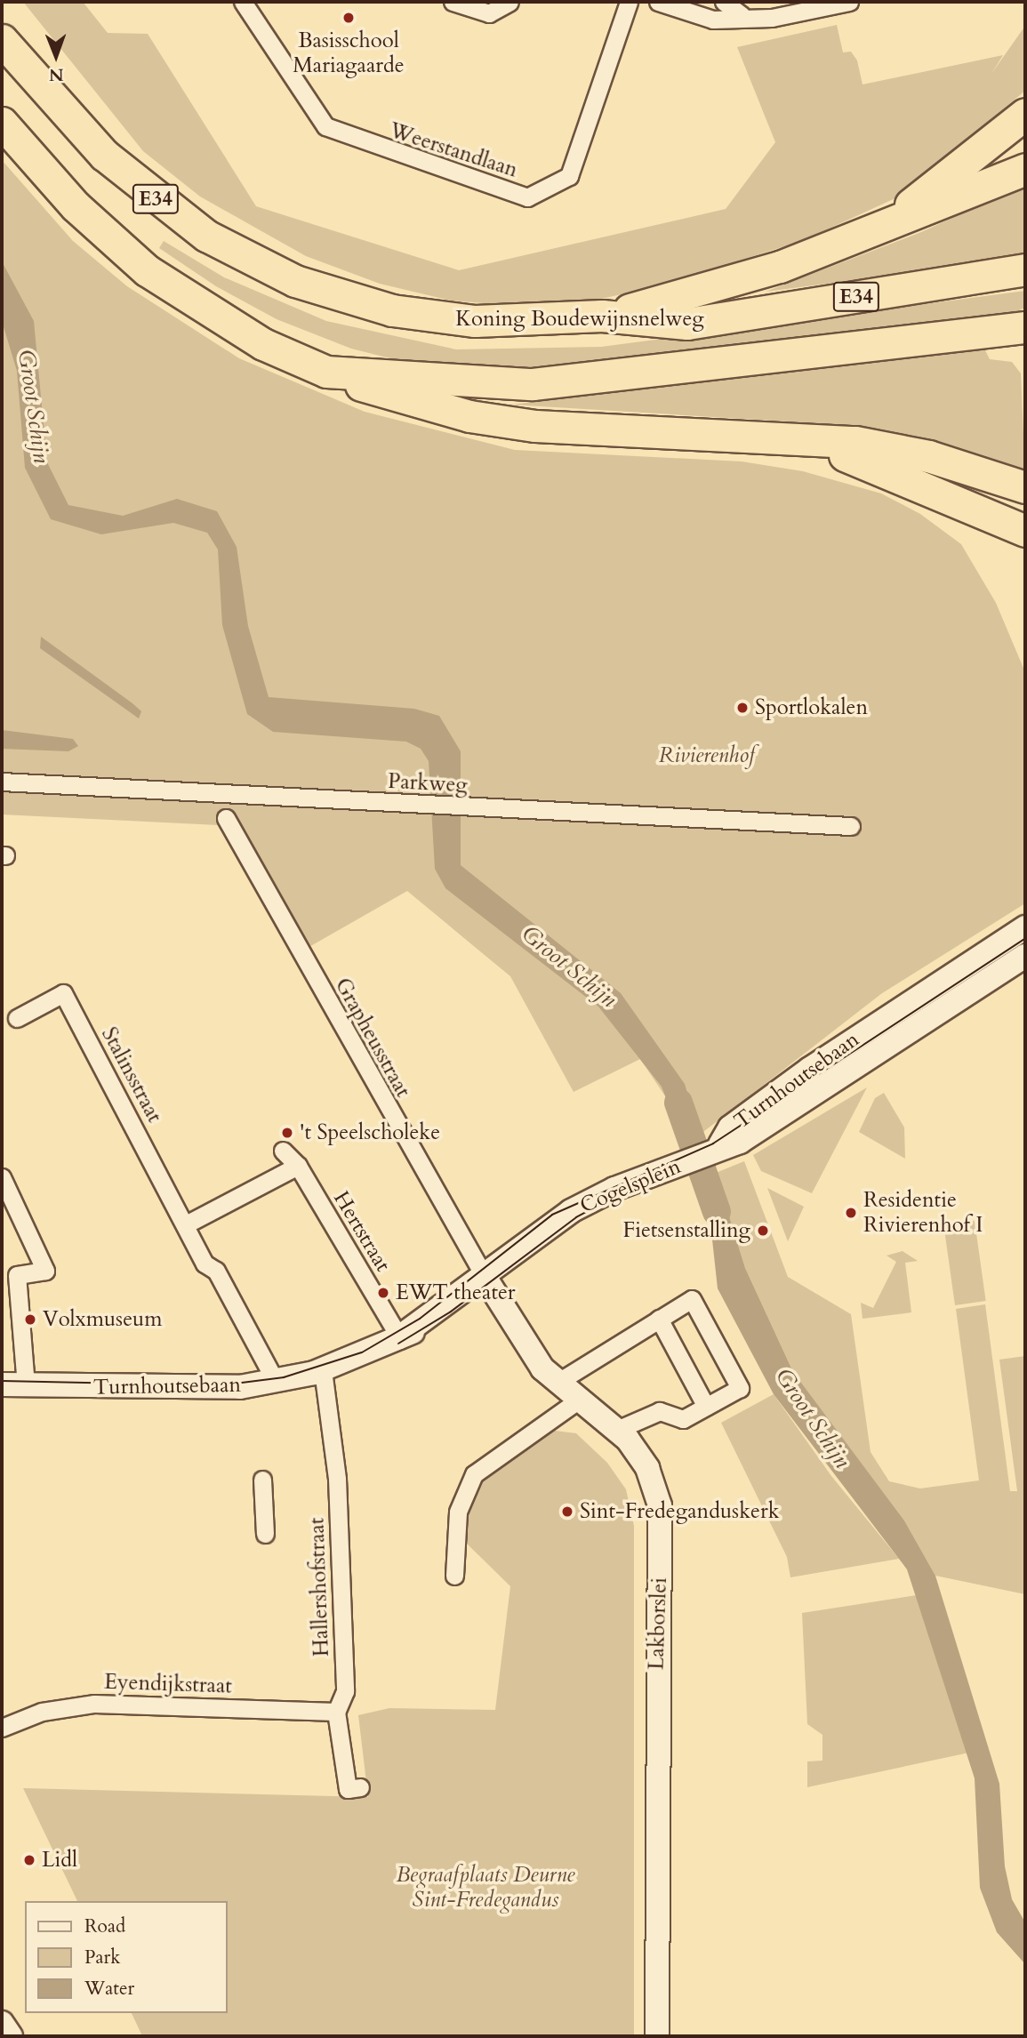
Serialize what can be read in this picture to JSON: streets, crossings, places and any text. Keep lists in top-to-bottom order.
{
  "streets": {
    "highway": ["E34", "Koning Boudewijnsnelweg"],
    "main road": ["Turnhoutsebaan", "Cogelsplein", "Lakborslei"],
    "street": [
      "Weerstandlaan",
      "Parkweg",
      "Grapheusstraat",
      "Stalinsstraat",
      "Hertstraat",
      "Hallershofstraat",
      "Eyendijkstraat"
    ]
  },
  "crossings": [
    ["Grapheusstraat", "Cogelsplein"],
    ["Grapheusstraat", "Lakborslei"],
    ["Stalinsstraat", "Turnhoutsebaan"],
    ["Turnhoutsebaan", "Cogelsplein"],
    ["Turnhoutsebaan", "Hertstraat"],
    ["Turnhoutsebaan", "Hallershofstraat"],
    ["Cogelsplein", "Hertstraat"],
    ["Cogelsplein", "Lakborslei"],
    ["Hallershofstraat", "Eyendijkstraat"]
  ],
  "water": ["Groot Schijn"],
  "parks": ["Rivierenhof", "Begraafplaats Deurne Sint-Fredegandus"],
  "places": [
    "Basisschool Mariagaarde",
    "Sportlokalen",
    "'t Speelscholeke",
    "Residentie Rivierenhof I",
    "Fietsenstalling",
    "EWT theater",
    "Volxmuseum",
    "Sint-Fredeganduskerk",
    "Lidl"
  ],
  "legend": ["Road", "Park", "Water"],
  "north": "bottom"
}
